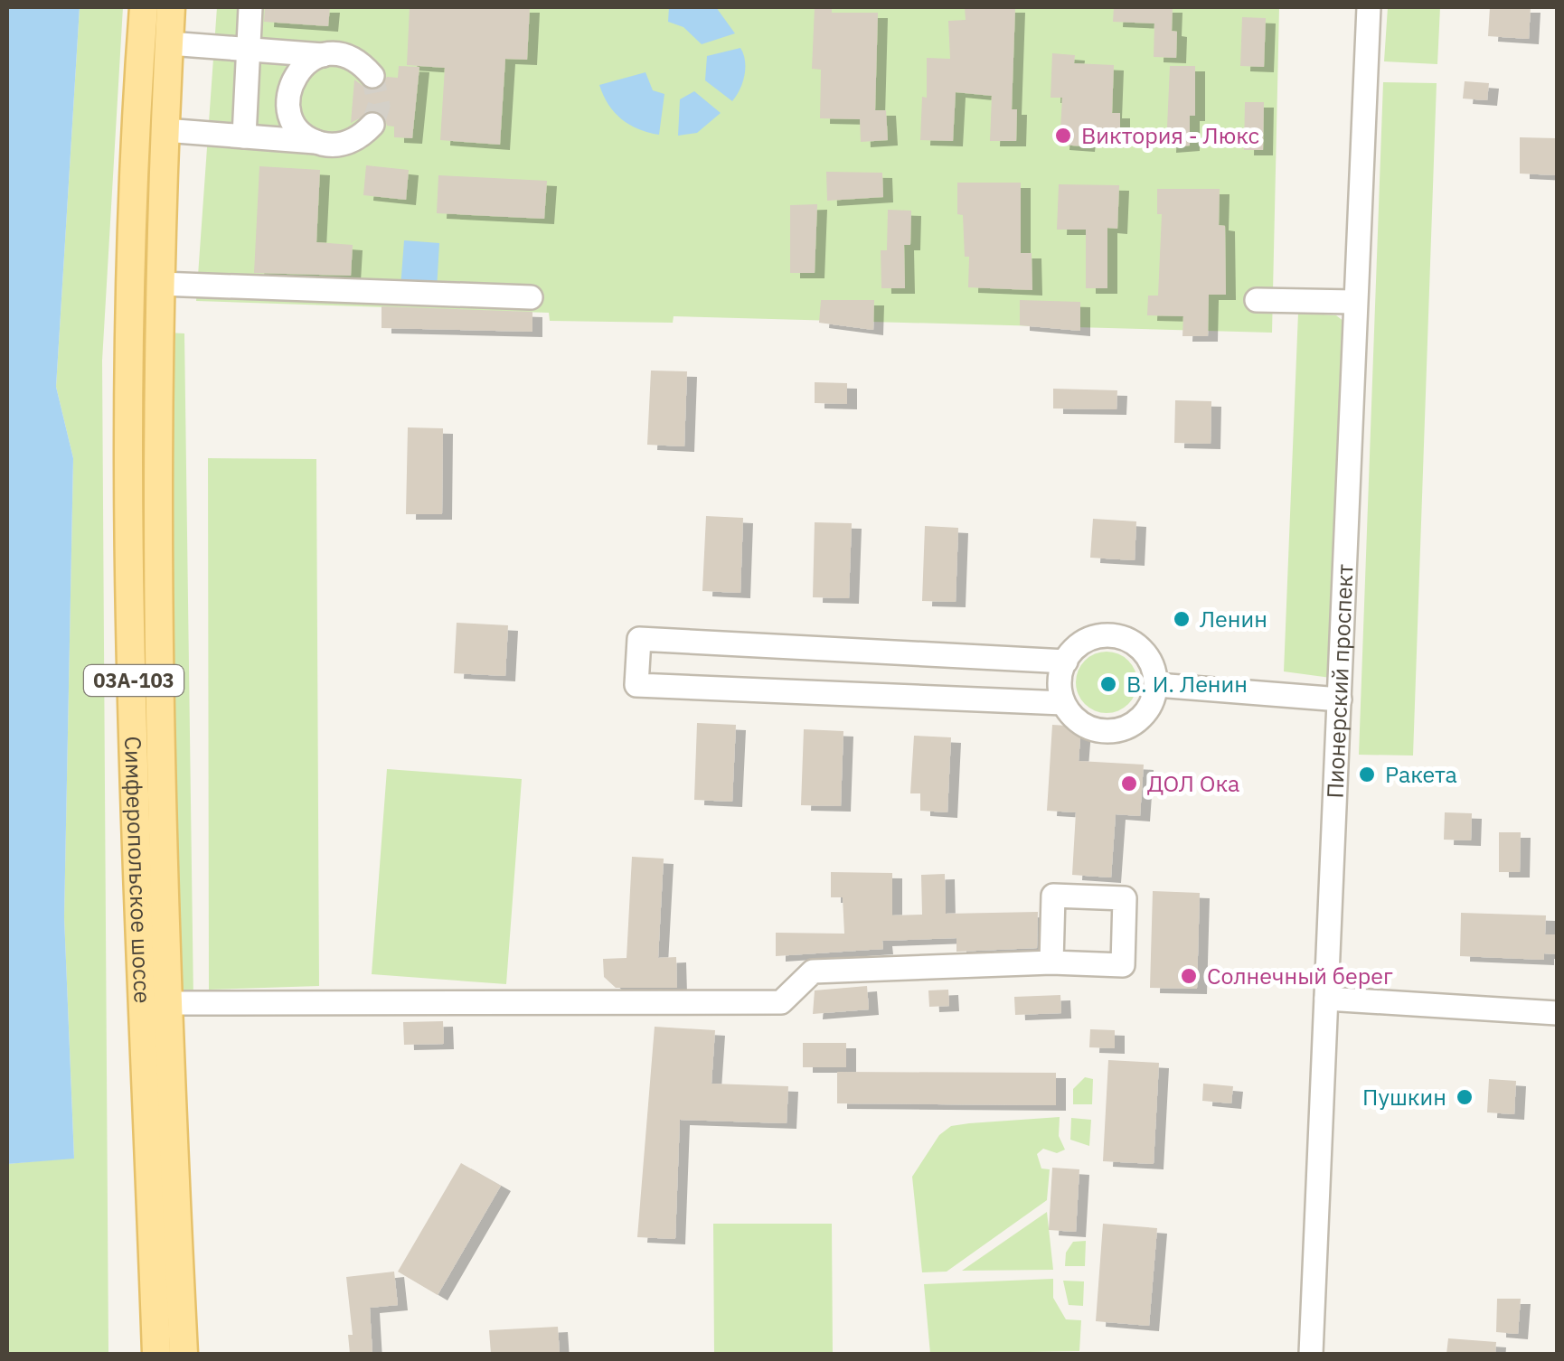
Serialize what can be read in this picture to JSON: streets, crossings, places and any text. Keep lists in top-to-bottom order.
{
  "streets": {
    "main road": ["03А-103", "Симферопольское шоссе"],
    "street": ["Пионерский проспект"]
  },
  "places": [
    "Виктория - Люкс",
    "Ленин",
    "В. И. Ленин",
    "Ракета",
    "ДОЛ Ока",
    "Солнечный берег",
    "Пушкин"
  ]
}
